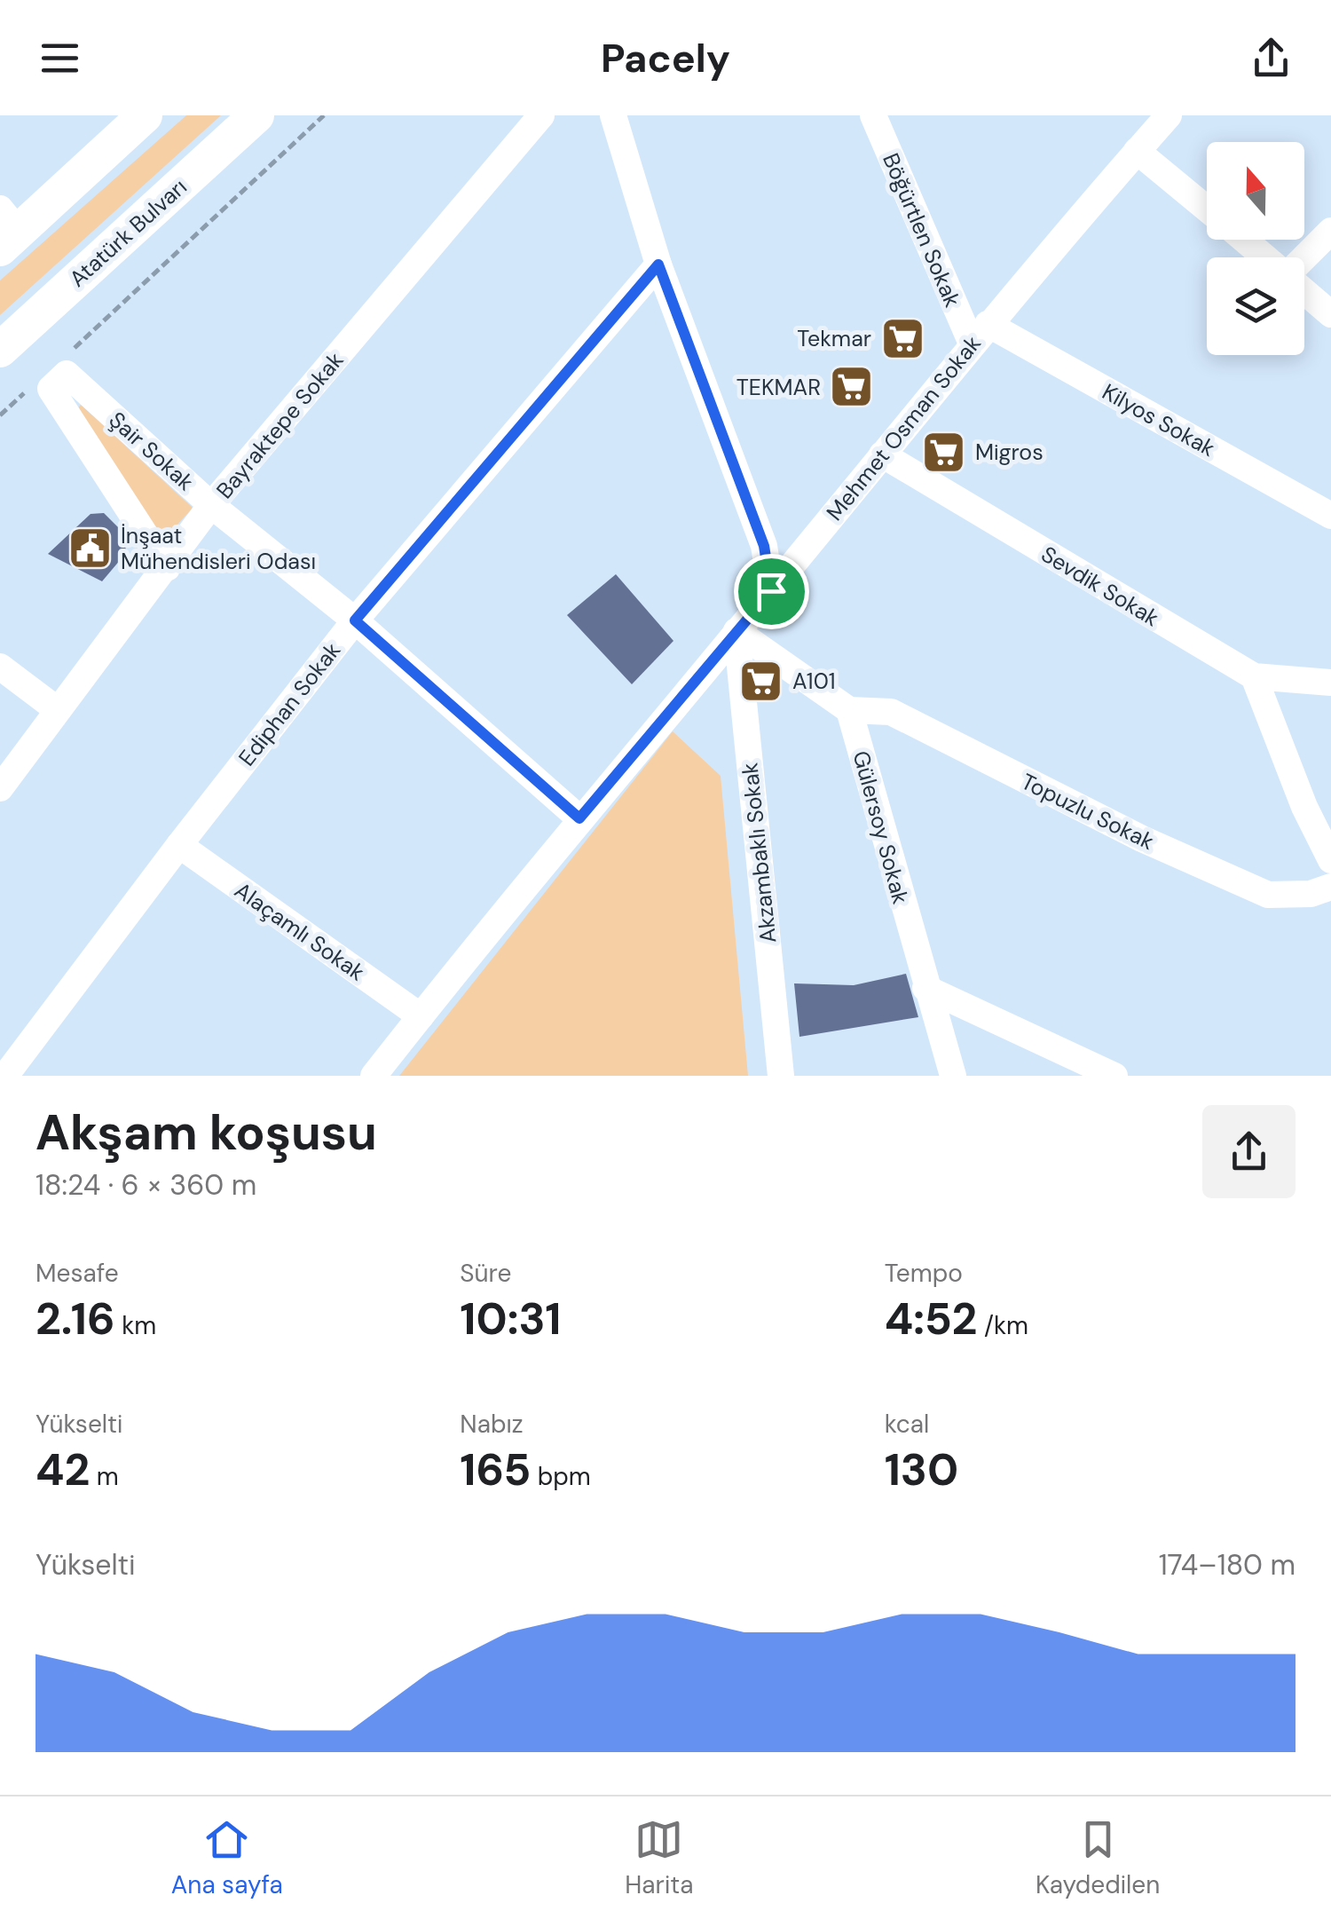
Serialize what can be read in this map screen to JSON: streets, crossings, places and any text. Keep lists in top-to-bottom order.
{
  "streets": {
    "main road": ["Atatürk Bulvarı"],
    "street": [
      "Böğürtlen Sokak",
      "Kilyos Sokak",
      "Bayraktepe Sokak",
      "Mehmet Osman Sokak",
      "Şair Sokak",
      "Sevdik Sokak",
      "Ediphan Sokak",
      "Topuzlu Sokak",
      "Gülersoy Sokak",
      "Akzambaklı Sokak",
      "Alaçamlı Sokak"
    ]
  },
  "crossings": [
    ["Böğürtlen Sokak", "Kilyos Sokak"],
    ["Böğürtlen Sokak", "Mehmet Osman Sokak"],
    ["Kilyos Sokak", "Mehmet Osman Sokak"],
    ["Bayraktepe Sokak", "Şair Sokak"],
    ["Mehmet Osman Sokak", "Şair Sokak"],
    ["Mehmet Osman Sokak", "Sevdik Sokak"],
    ["Mehmet Osman Sokak", "Akzambaklı Sokak"],
    ["Mehmet Osman Sokak", "Alaçamlı Sokak"],
    ["Şair Sokak", "Ediphan Sokak"],
    ["Ediphan Sokak", "Alaçamlı Sokak"],
    ["Topuzlu Sokak", "Gülersoy Sokak"]
  ],
  "places": {
    "supermarket": [
      "Tekmar",
      "TEKMAR",
      "Migros",
      "A101"
    ],
    "public building": ["İnşaat Mühendisleri Odası"]
  },
  "north": "top",
  "page": {
    "header": "Pacely",
    "heading": ["Akşam koşusu", "18:24 · 6 × 360 m"],
    "stats": [
      ["Mesafe", "2.16 km"],
      ["Süre", "10:31"],
      ["Tempo", "4:52 /km"],
      ["Yükselti", "42 m"],
      ["Nabız", "165 bpm"],
      ["kcal", "130"]
    ],
    "chart": ["Yükselti", "174–180 m"],
    "tabs": ["Ana sayfa", "Harita", "Kaydedilen"]
  }
}
